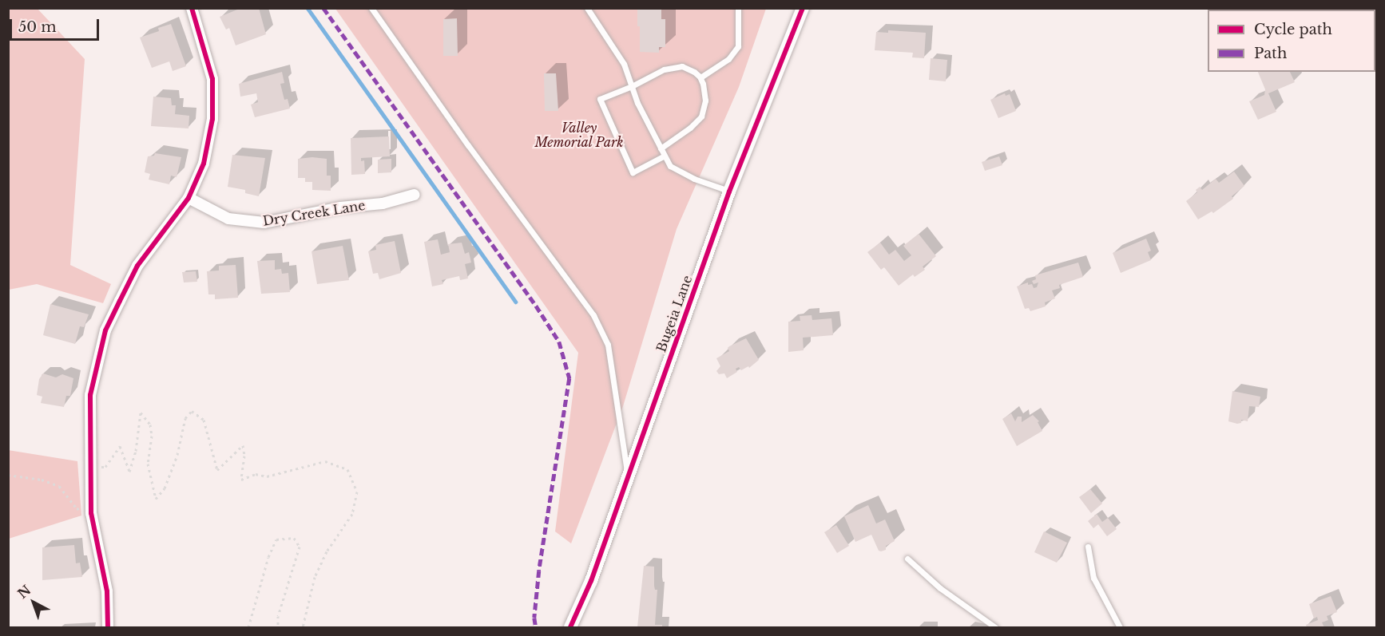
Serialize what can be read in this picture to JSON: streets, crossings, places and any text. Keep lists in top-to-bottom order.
{
  "streets": {
    "street": ["Dry Creek Lane", "Bugeia Lane"]
  },
  "parks": ["Valley Memorial Park"],
  "legend": ["Cycle path", "Path"],
  "scale_bar": "50 m",
  "north": "top left"
}
